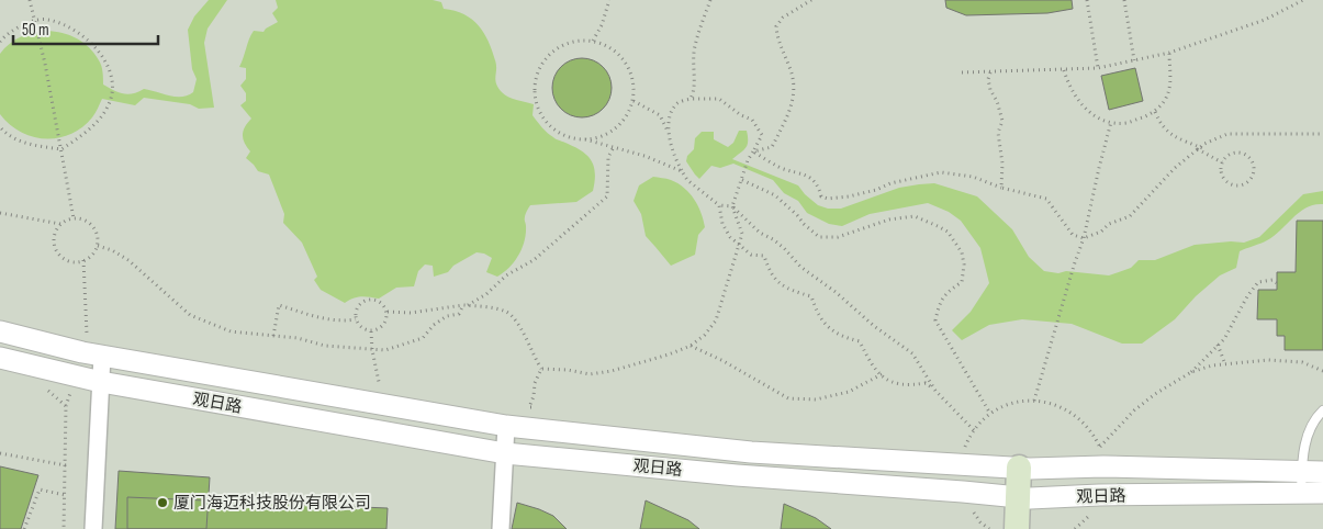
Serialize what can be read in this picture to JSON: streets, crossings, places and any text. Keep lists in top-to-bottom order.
{
  "streets": {
    "street": ["观日路"]
  },
  "places": ["厦门海迈科技股份有限公司"],
  "scale_bar": "50 m"
}
